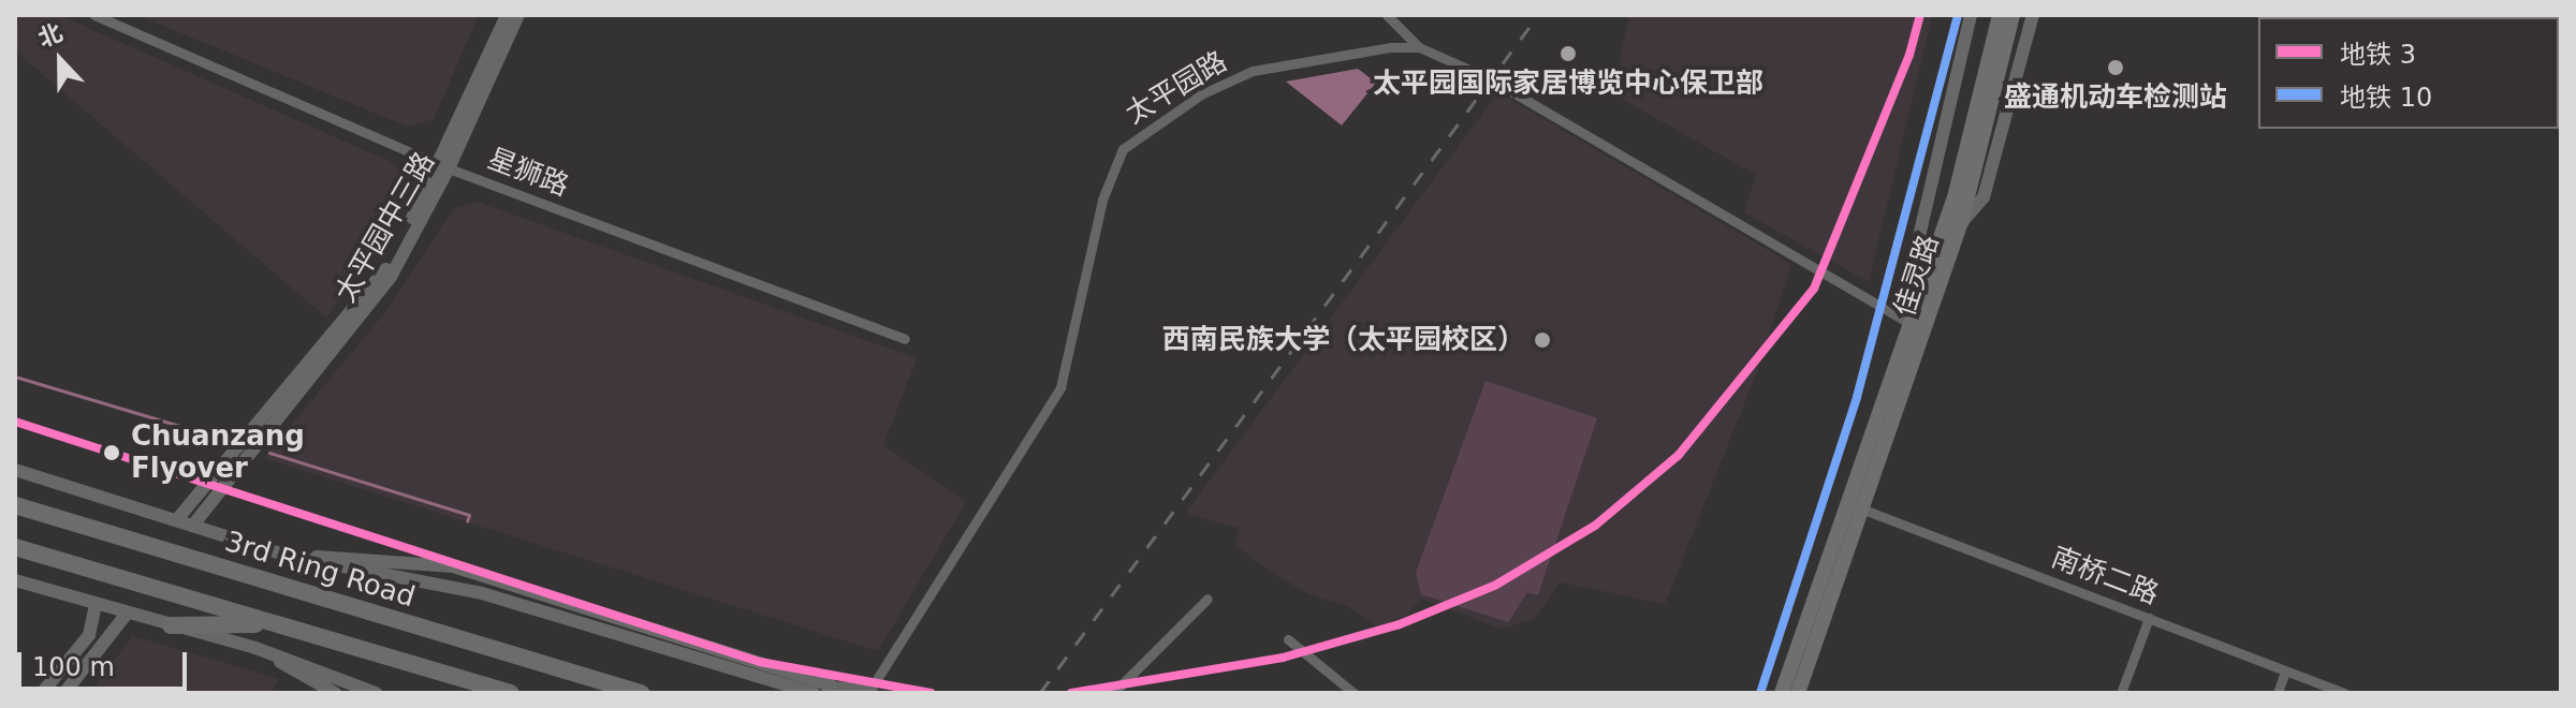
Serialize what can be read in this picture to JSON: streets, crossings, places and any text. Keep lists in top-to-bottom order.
{
  "streets": {
    "highway": ["3rd Ring Road"],
    "main road": ["佳灵路"],
    "street": [
      "太平园路",
      "星狮路",
      "太平园中三路",
      "南桥二路"
    ]
  },
  "crossings": [
    ["太平园路", "佳灵路"],
    ["星狮路", "太平园中三路"],
    ["佳灵路", "南桥二路"]
  ],
  "places": [
    "太平园国际家居博览中心保卫部",
    "盛通机动车检测站",
    "西南民族大学（太平园校区）",
    "Chuanzang Flyover"
  ],
  "lines": ["metro line 3", "metro line 10"],
  "legend": ["地铁 3", "地铁 10"],
  "scale_bar": "100 m",
  "north": "top"
}
